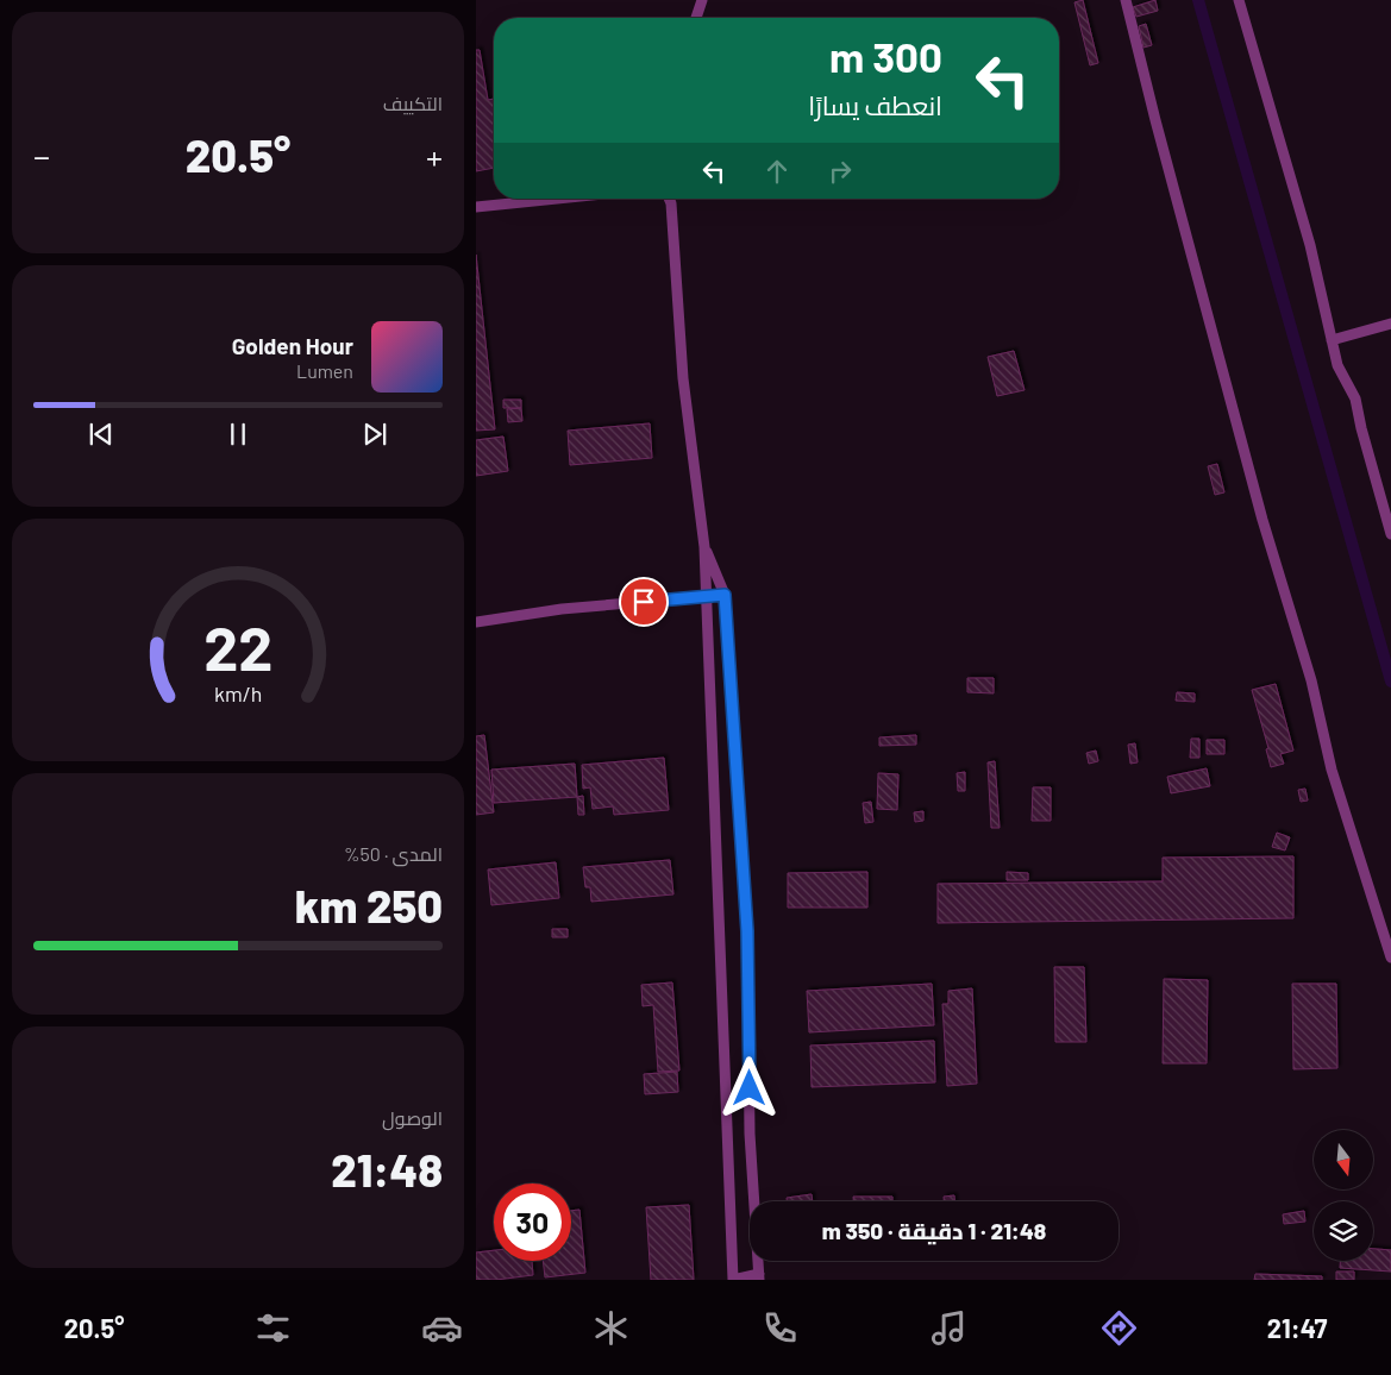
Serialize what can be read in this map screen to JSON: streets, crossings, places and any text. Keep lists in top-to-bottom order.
{
  "north": "bottom",
  "page": {
    "tile": [
      "التكييف",
      ["المدى · 50%", "250 km"],
      ["الوصول", "21:48"]
    ],
    "turn": ["300 m", "انعطف يسارًا"],
    "heat": ["−", "20.5°", "+"],
    "song": ["Golden Hour", "Lumen"],
    "limit": "30",
    "trip": "21:48 · 1 دقيقة · 350 m",
    "tabs": ["21:47", "20.5°"],
    "gauge": ["22", "km/h"]
  }
}
